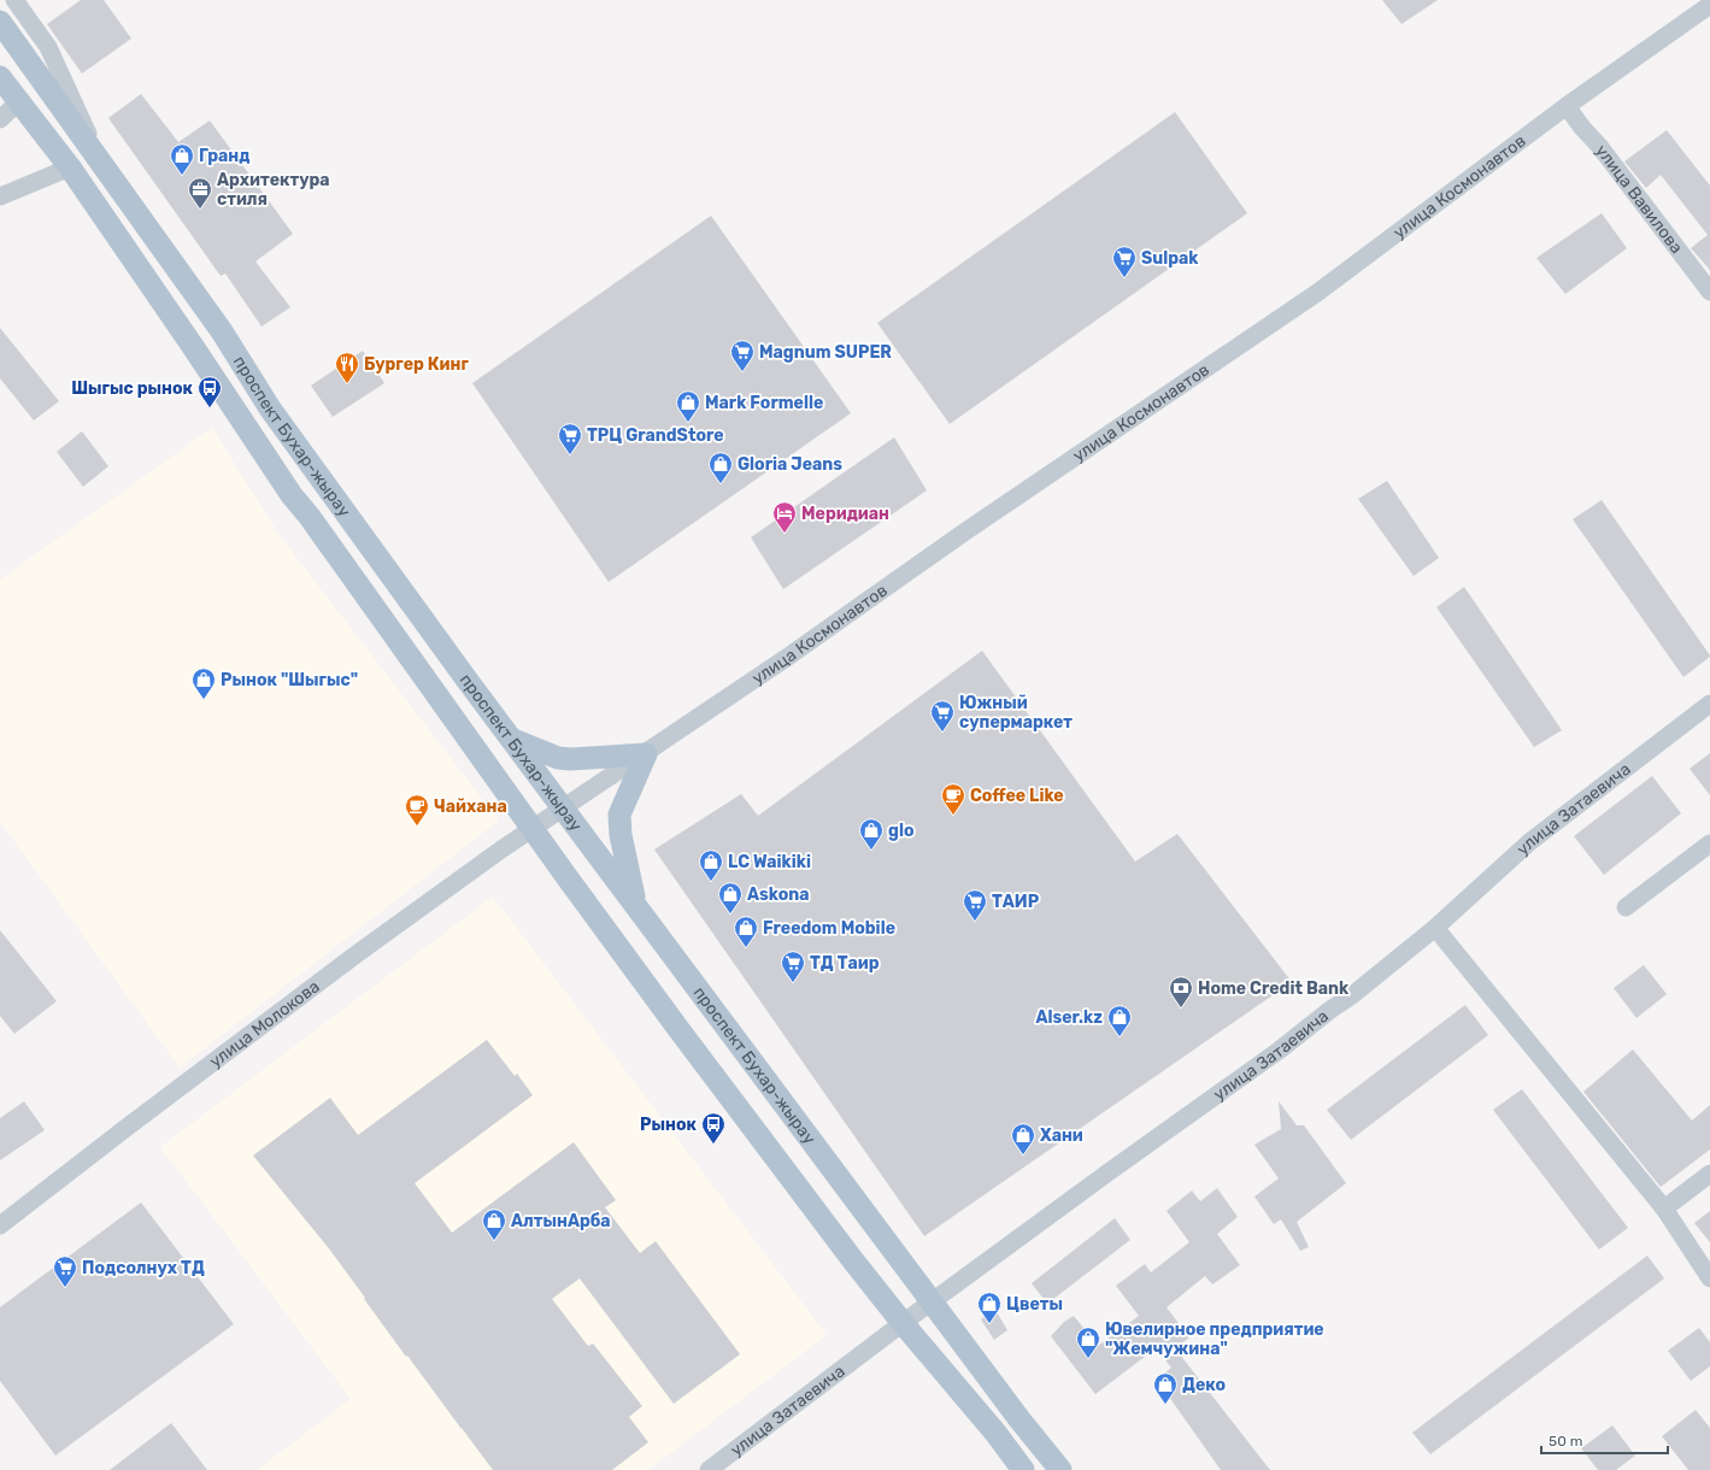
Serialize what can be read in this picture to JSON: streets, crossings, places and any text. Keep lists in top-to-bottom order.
{
  "streets": {
    "main road": ["проспект Бухар-жырау"],
    "street": [
      "улица Космонавтов",
      "улица Вавилова",
      "улица Затаевича",
      "улица Молокова"
    ]
  },
  "crossings": [
    ["улица Космонавтов", "улица Вавилова"],
    ["улица Космонавтов", "проспект Бухар-жырау"],
    ["улица Космонавтов", "улица Молокова"],
    ["проспект Бухар-жырау", "улица Затаевича"],
    ["проспект Бухар-жырау", "улица Молокова"]
  ],
  "places": {
    "shop": [
      "Гранд",
      "Mark Formelle",
      "Gloria Jeans",
      "Рынок \"Шыгыс\"",
      "glo",
      "LC Waikiki",
      "Askona",
      "Freedom Mobile",
      "Alser.kz",
      "Хани",
      "АлтынАрба",
      "Цветы",
      "Ювелирное предприятие \"Жемчужина\"",
      "Деко"
    ],
    "office": ["Архитектура стиля"],
    "supermarket": [
      "Sulpak",
      "Magnum SUPER",
      "ТРЦ GrandStore",
      "Южный супермаркет",
      "ТАИР",
      "ТД Таир",
      "Подсолнух ТД"
    ],
    "restaurant": ["Бургер Кинг"],
    "bus stop": ["Шыгыс рынок", "Рынок"],
    "hotel": ["Меридиан"],
    "cafe": ["Coffee Like", "Чайхана"],
    "bank": ["Home Credit Bank"]
  },
  "scale_bar": "50 m"
}
